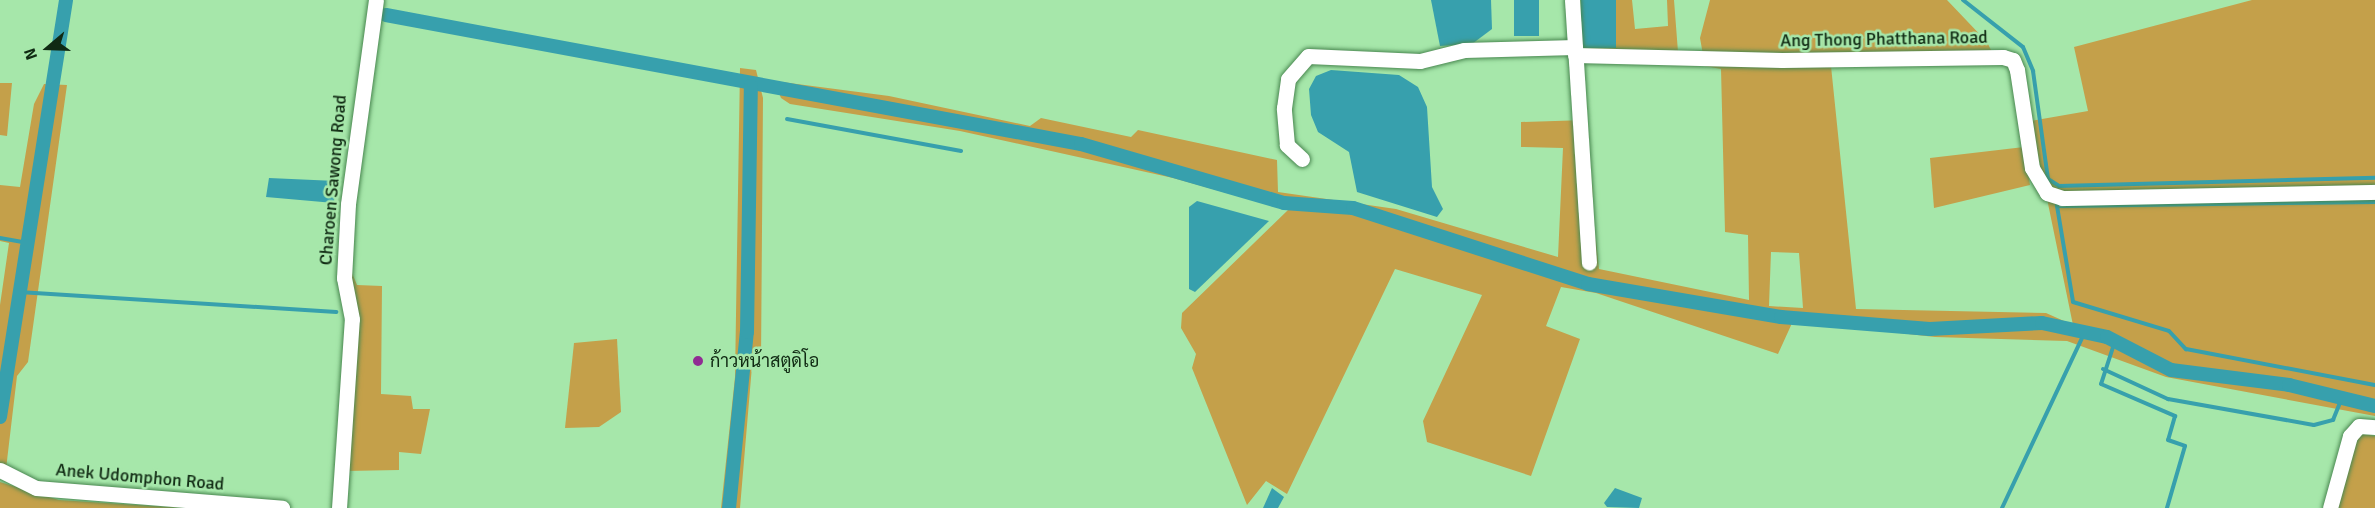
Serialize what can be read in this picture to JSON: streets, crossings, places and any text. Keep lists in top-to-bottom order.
{
  "streets": {
    "street": ["Ang Thong Phatthana Road", "Charoen Sawong Road", "Anek Udomphon Road"]
  },
  "places": ["ก้าวหน้าสตูดิโอ"],
  "north": "left"
}
